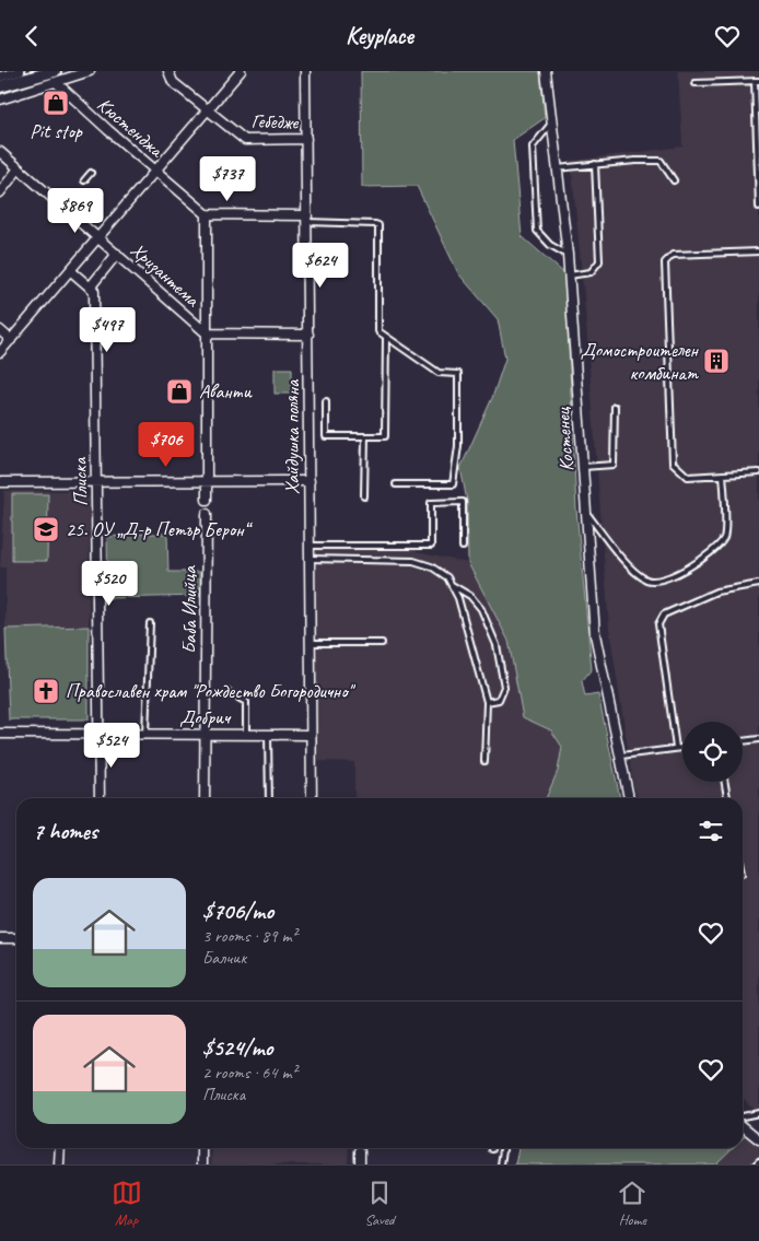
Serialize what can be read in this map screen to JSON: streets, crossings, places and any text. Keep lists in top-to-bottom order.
{
  "streets": {
    "street": [
      "Гебедже",
      "Кюстенджа",
      "Хризантема",
      "Хайдушка поляна",
      "Костенец",
      "Плиска",
      "Баба Илийца",
      "Добрич"
    ]
  },
  "crossings": [
    ["Гебедже", "Хайдушка поляна"],
    ["Хайдушка поляна", "Добрич"],
    ["Плиска", "Добрич"],
    ["Баба Илийца", "Добрич"]
  ],
  "places": {
    "shop": ["Pit stop", "Аванти"],
    "building": ["Домостроителен комбинат"],
    "school or university": ["25. ОУ „Д-р Петър Берон“"],
    "church": ["Православен храм \"Рождество Богородично\""]
  },
  "page": {
    "header": "Keyplace",
    "price": [
      "$737",
      "$869",
      "$624",
      "$497",
      "$706",
      "$520",
      "$524"
    ],
    "heading": "7 homes",
    "list": [
      {
        "name": "$706/mo",
        "note": "3 rooms · 89 m² · Балчик"
      },
      {
        "name": "$524/mo",
        "note": "2 rooms · 64 m² · Плиска"
      }
    ],
    "tabs": ["Map", "Saved", "Home"]
  }
}
